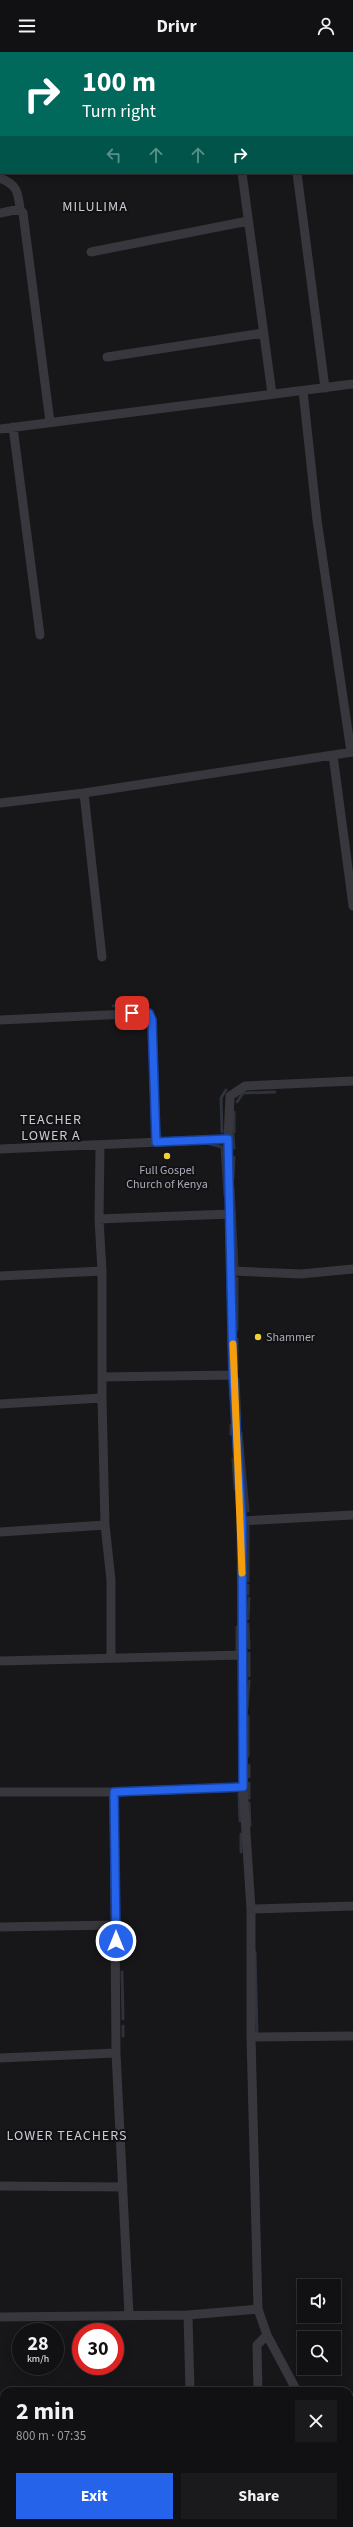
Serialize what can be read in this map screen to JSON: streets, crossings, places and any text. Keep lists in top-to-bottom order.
{
  "districts": ["MILULIMA", "TEACHER LOWER A", "LOWER TEACHERS"],
  "places": ["Full Gospel Church of Kenya", "Shammer"],
  "page": {
    "header": "Drivr",
    "turn": ["100 m", "Turn right"],
    "speed": "28 km/h",
    "limit": "30",
    "heading": ["2 min", "800 m · 07:35"],
    "buttons": ["Exit", "Share"]
  }
}
